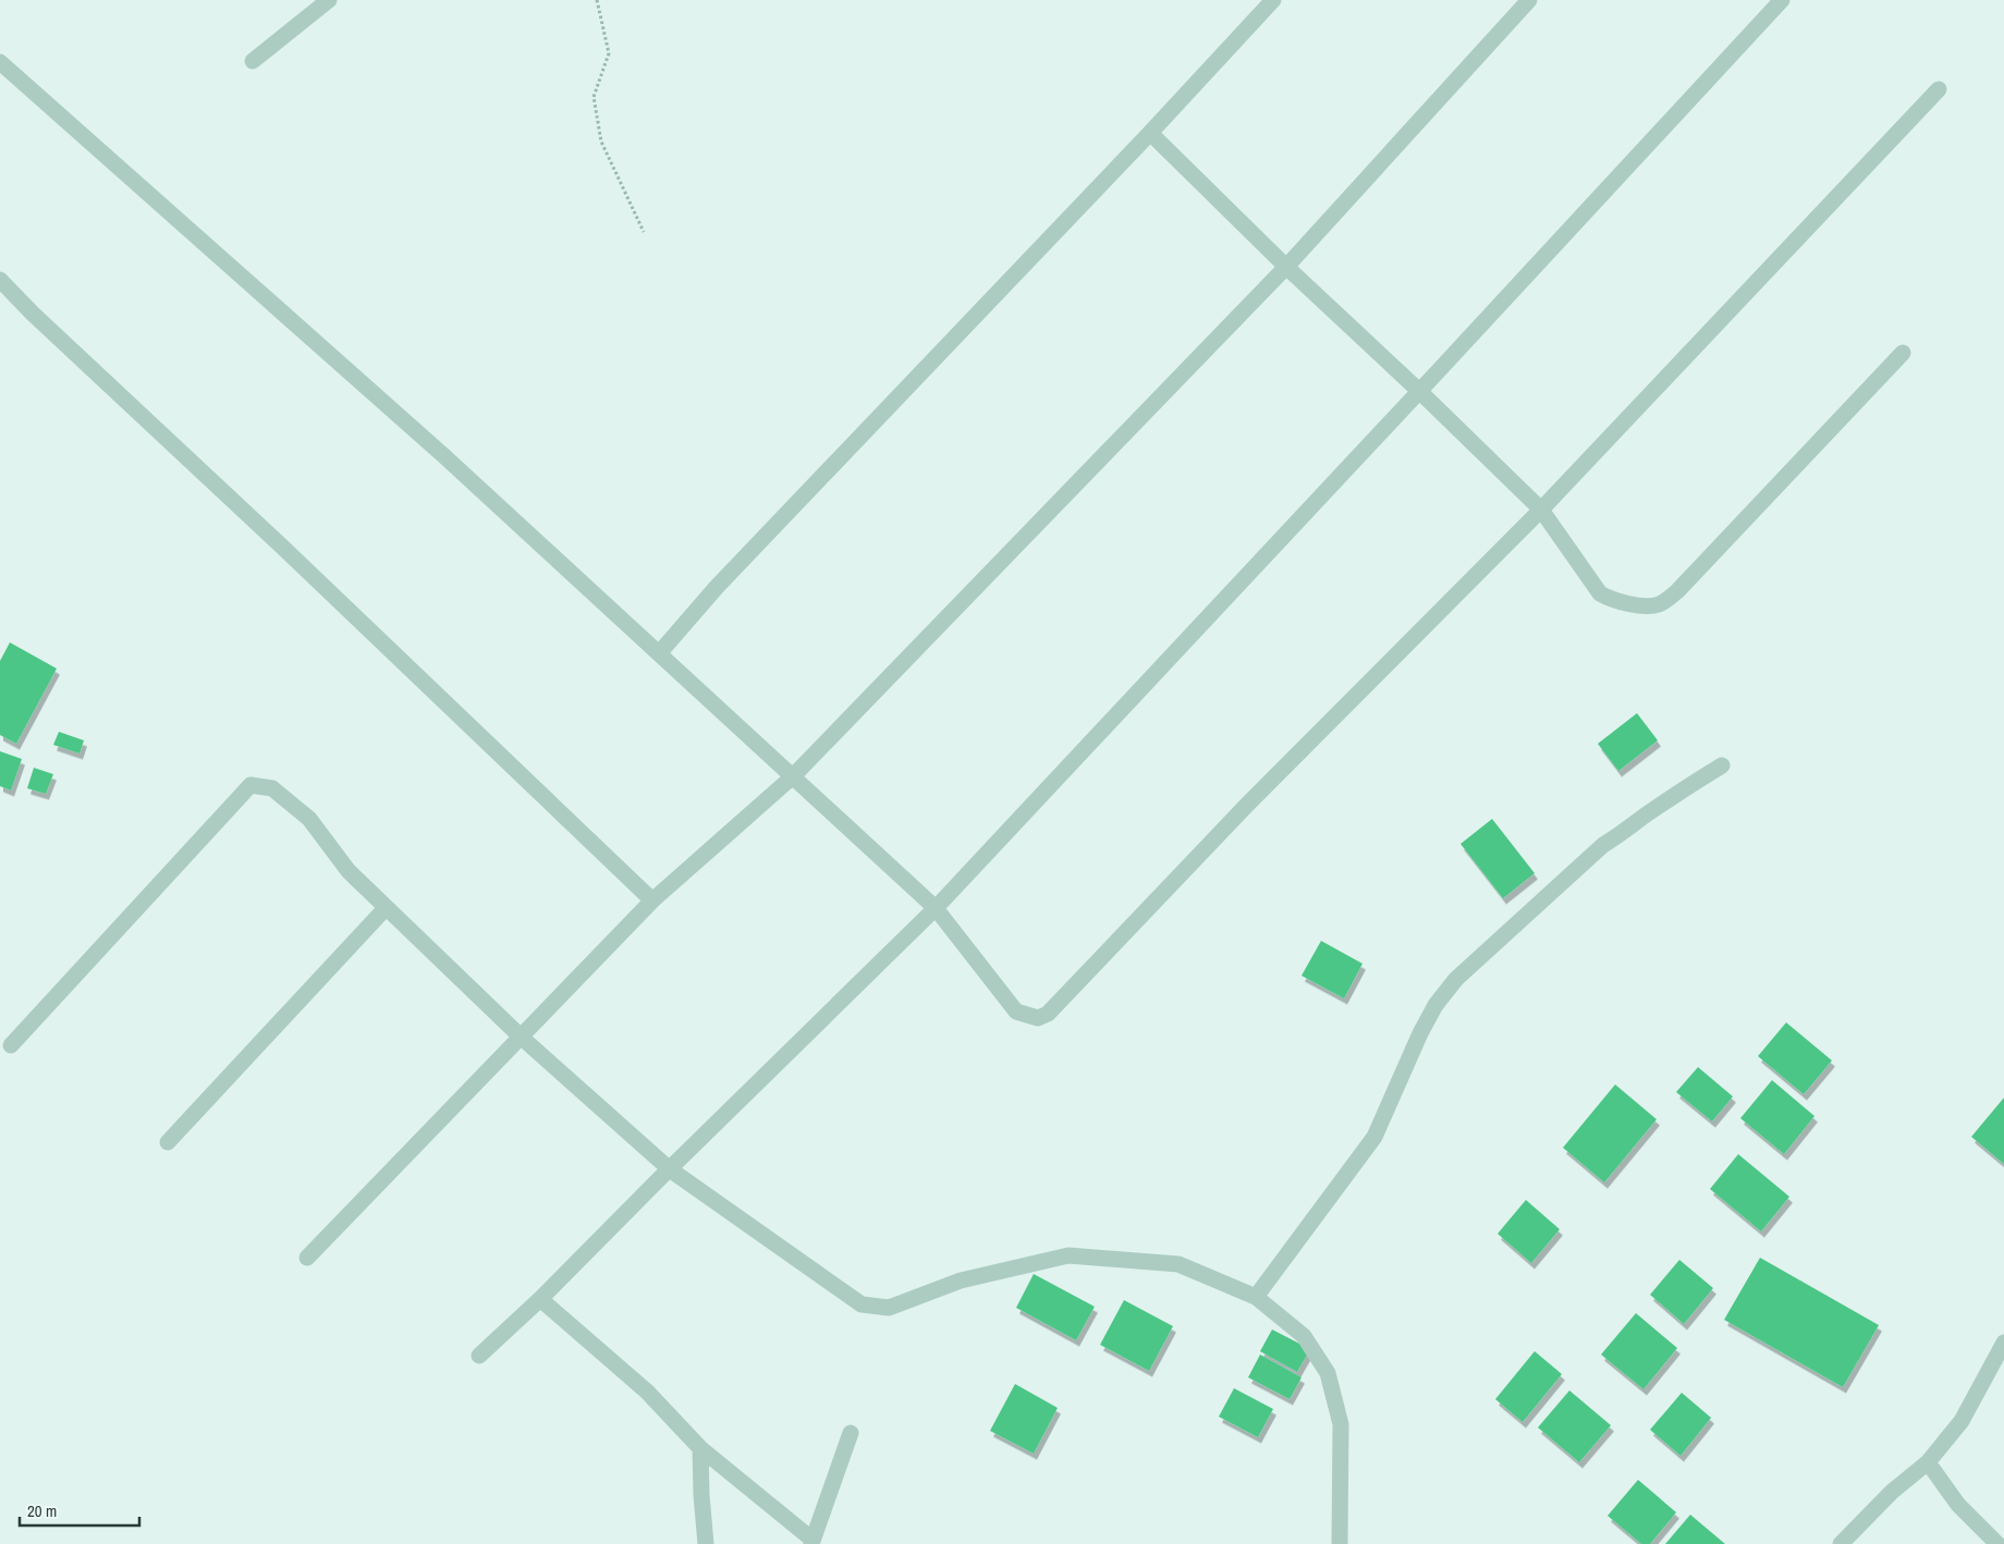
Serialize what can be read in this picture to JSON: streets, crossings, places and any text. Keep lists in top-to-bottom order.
{
  "scale_bar": "20 m"
}
